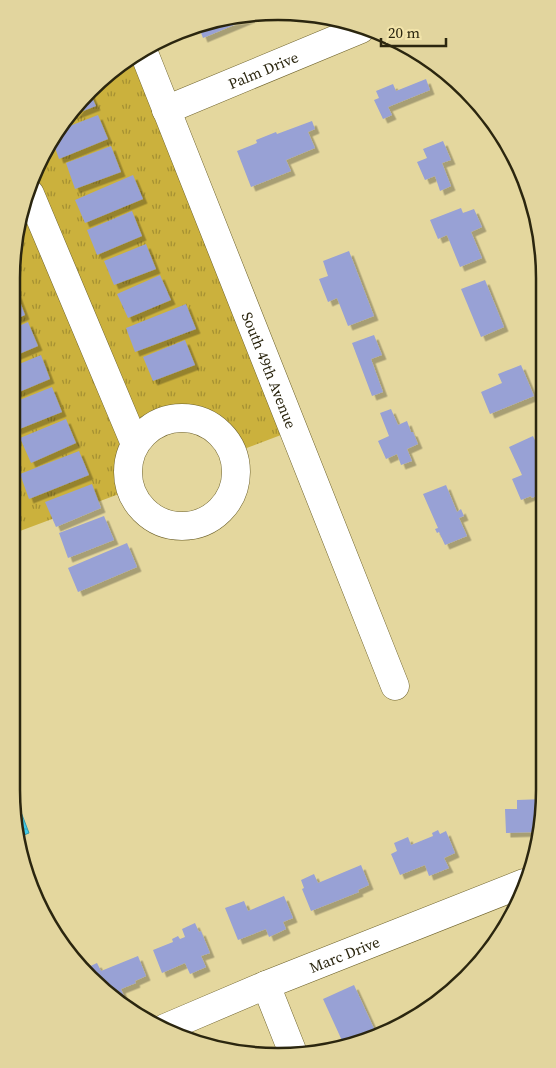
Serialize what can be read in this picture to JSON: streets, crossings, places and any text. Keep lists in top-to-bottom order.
{
  "streets": {
    "street": ["Palm Drive", "South 49th Avenue", "Marc Drive"]
  },
  "crossings": [
    ["Palm Drive", "South 49th Avenue"]
  ],
  "scale_bar": "20 m"
}
